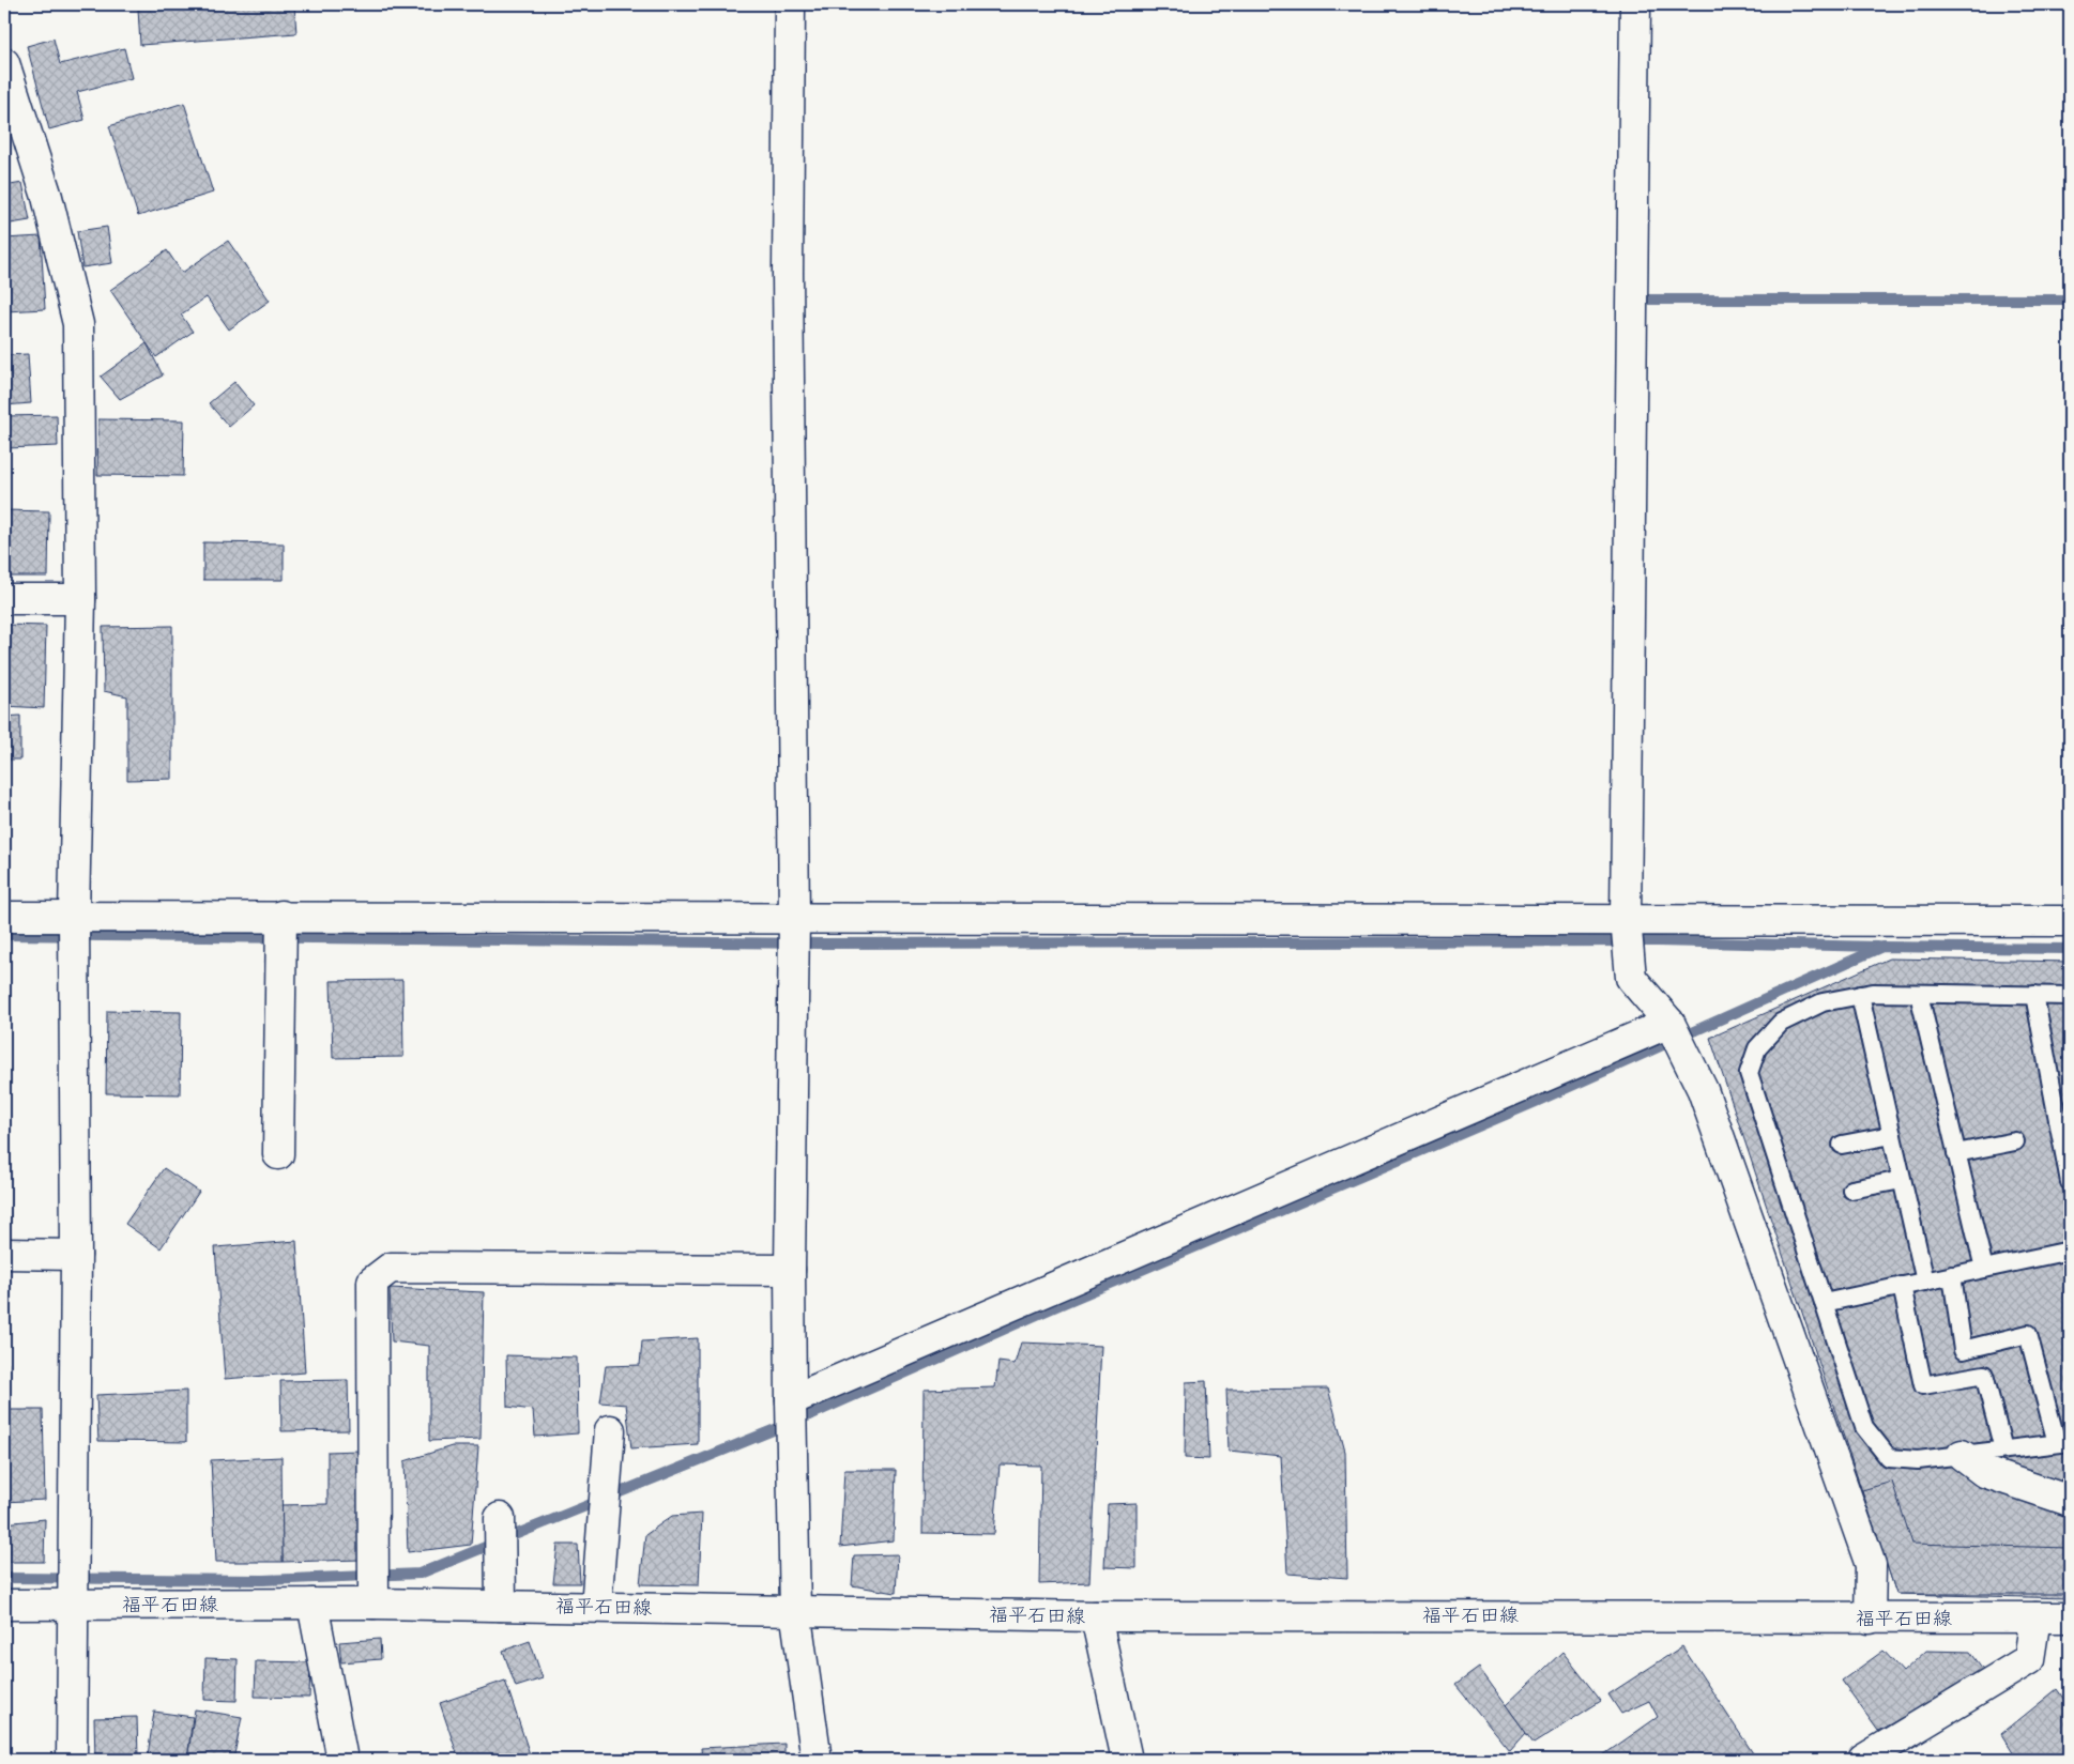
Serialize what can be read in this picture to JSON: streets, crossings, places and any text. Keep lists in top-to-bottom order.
{
  "streets": {
    "street": ["福平石田線"]
  }
}
